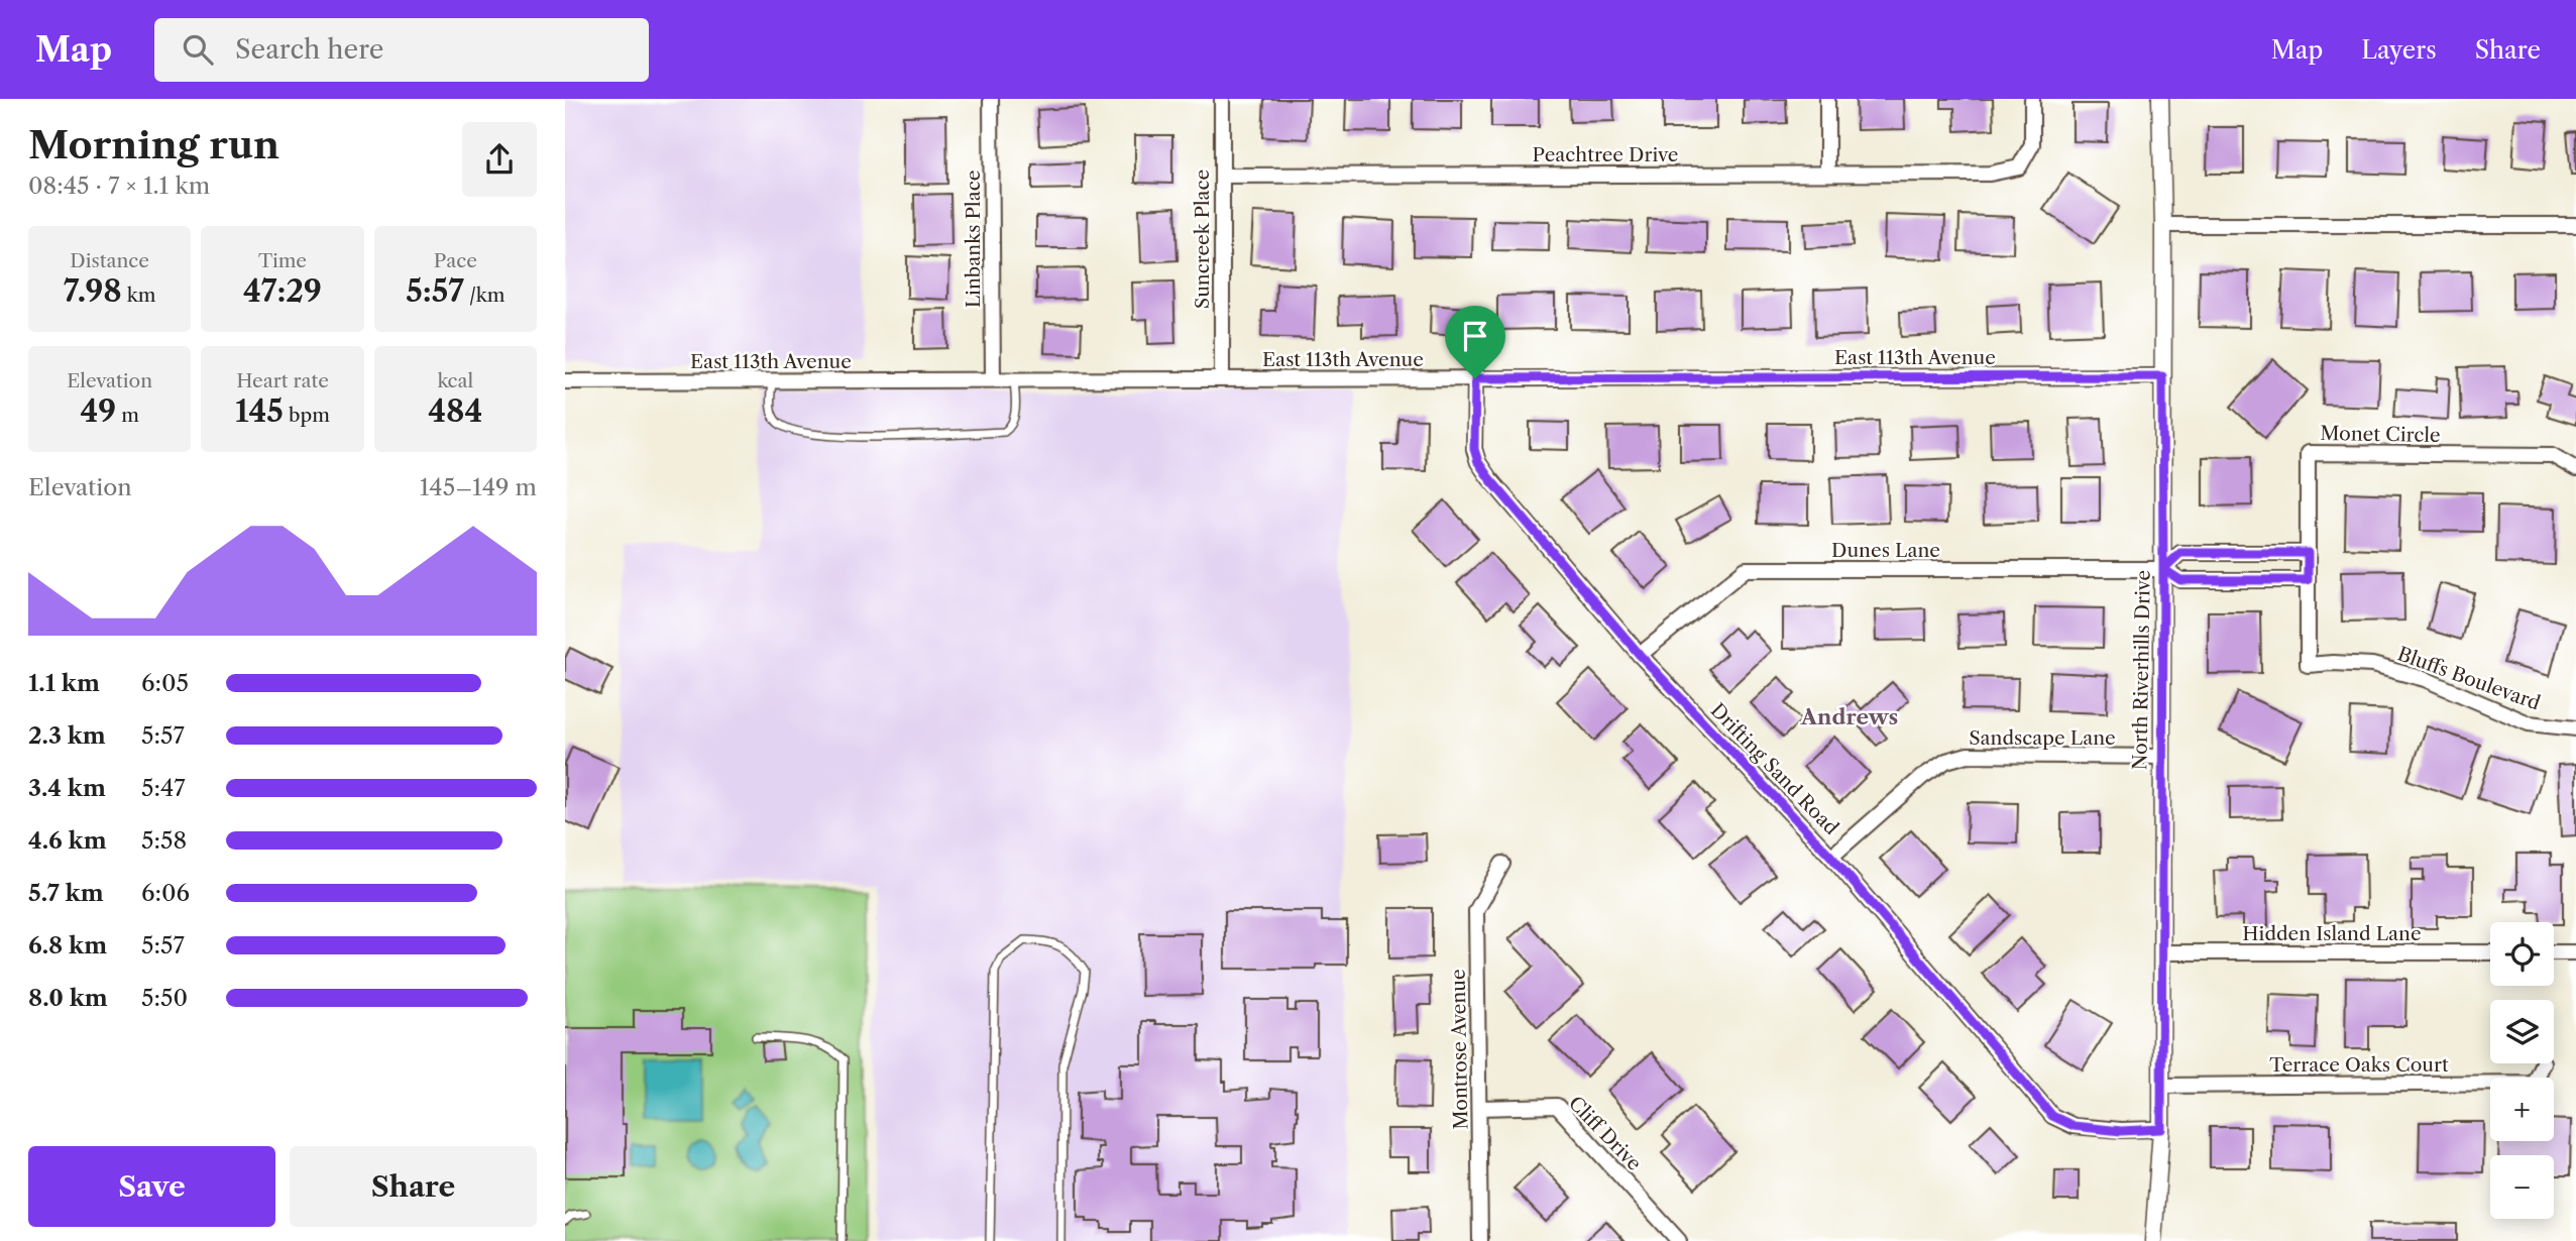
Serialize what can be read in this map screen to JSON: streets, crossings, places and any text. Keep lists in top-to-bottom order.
{
  "streets": {
    "street": [
      "Peachtree Drive",
      "Linbanks Place",
      "Suncreek Place",
      "East 113th Avenue",
      "Monet Circle",
      "Dunes Lane",
      "North Riverhills Drive",
      "Bluffs Boulevard",
      "Sandscape Lane",
      "Drifting Sand Road",
      "Hidden Island Lane",
      "Montrose Avenue",
      "Terrace Oaks Court",
      "Cliff Drive"
    ]
  },
  "crossings": [
    ["Peachtree Drive", "Suncreek Place"],
    ["Linbanks Place", "East 113th Avenue"],
    ["Suncreek Place", "East 113th Avenue"],
    ["East 113th Avenue", "North Riverhills Drive"],
    ["East 113th Avenue", "Drifting Sand Road"],
    ["Monet Circle", "Dunes Lane"],
    ["Monet Circle", "Bluffs Boulevard"],
    ["Dunes Lane", "North Riverhills Drive"],
    ["Dunes Lane", "Bluffs Boulevard"],
    ["Dunes Lane", "Drifting Sand Road"],
    ["North Riverhills Drive", "Sandscape Lane"],
    ["North Riverhills Drive", "Drifting Sand Road"],
    ["North Riverhills Drive", "Hidden Island Lane"],
    ["North Riverhills Drive", "Terrace Oaks Court"],
    ["Sandscape Lane", "Drifting Sand Road"],
    ["Montrose Avenue", "Cliff Drive"]
  ],
  "districts": ["Andrews"],
  "page": {
    "header": "Map",
    "search": "Search here",
    "nav": ["Map", "Layers", "Share"],
    "heading": ["Morning run", "08:45 · 7 × 1.1 km"],
    "stats": [
      ["Distance", "7.98 km"],
      ["Time", "47:29"],
      ["Pace", "5:57 /km"],
      ["Elevation", "49 m"],
      ["Heart rate", "145 bpm"],
      ["kcal", "484"]
    ],
    "chart": ["Elevation", "145–149 m"],
    "list": [
      {
        "name": "1.1 km",
        "note": "6:05"
      },
      {
        "name": "2.3 km",
        "note": "5:57"
      },
      {
        "name": "3.4 km",
        "note": "5:47"
      },
      {
        "name": "4.6 km",
        "note": "5:58"
      },
      {
        "name": "5.7 km",
        "note": "6:06"
      },
      {
        "name": "6.8 km",
        "note": "5:57"
      },
      {
        "name": "8.0 km",
        "note": "5:50"
      }
    ],
    "map_buttons": ["+", "−"],
    "buttons": ["Save", "Share"]
  }
}
